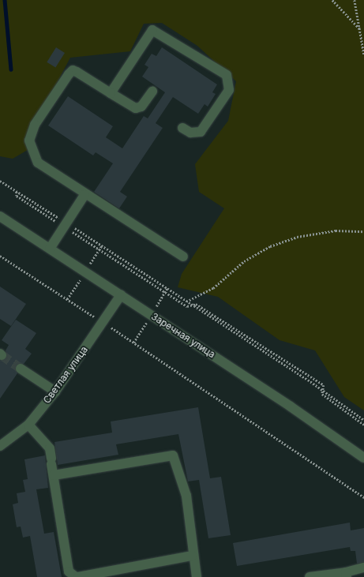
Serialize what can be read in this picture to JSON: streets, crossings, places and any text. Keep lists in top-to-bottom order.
{
  "streets": {
    "street": ["Заречная улица", "Светлая улица"]
  },
  "crossings": [
    ["Заречная улица", "Светлая улица"]
  ]
}
